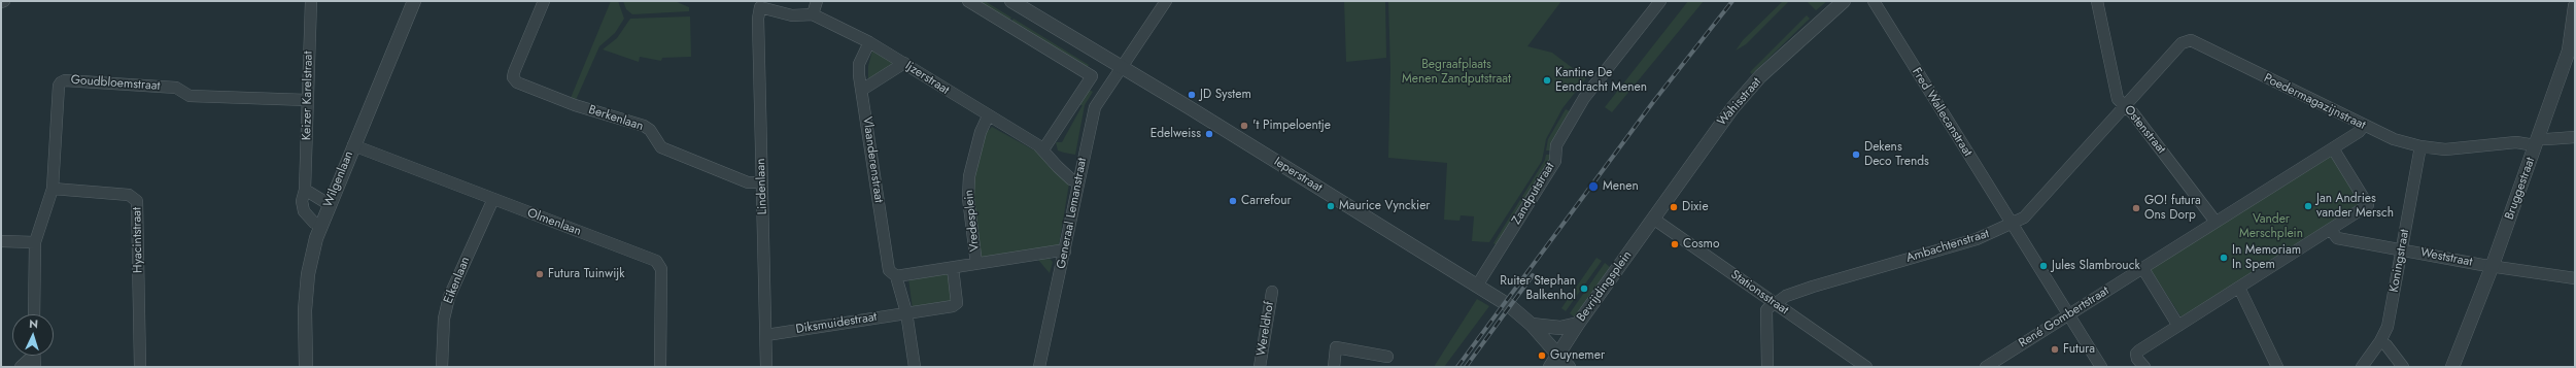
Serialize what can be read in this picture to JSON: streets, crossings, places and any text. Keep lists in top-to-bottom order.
{
  "streets": {
    "street": [
      "Ijzerstraat",
      "Goudbloemstraat",
      "Keizer Karelstraat",
      "Wahisstraat",
      "Poedermagazijnstraat",
      "Fred Wallecanstraat",
      "Berkenlaan",
      "Ostenstraat",
      "Vlaanderenstraat",
      "Ieperstraat",
      "Wilgenlaan",
      "Lindenlaan",
      "Bruggestraat",
      "Zandputstraat",
      "Generaal Lemanstraat",
      "Vredesplein",
      "Olmenlaan",
      "Hyacintstraat",
      "Ambachtenstraat",
      "Weststraat",
      "Koningstraat",
      "Eikenlaan",
      "Bevrijdingsplein",
      "Stationsstraat",
      "René Gombertstraat",
      "Diksmuidestraat",
      "Wereldhof"
    ]
  },
  "crossings": [
    ["Ijzerstraat", "Vlaanderenstraat"],
    ["Ijzerstraat", "Lindenlaan"],
    ["Ijzerstraat", "Generaal Lemanstraat"],
    ["Ijzerstraat", "Vredesplein"],
    ["Goudbloemstraat", "Keizer Karelstraat"],
    ["Goudbloemstraat", "Hyacintstraat"],
    ["Keizer Karelstraat", "Wilgenlaan"],
    ["Wahisstraat", "Bevrijdingsplein"],
    ["Wahisstraat", "Stationsstraat"],
    ["Poedermagazijnstraat", "Ostenstraat"],
    ["Poedermagazijnstraat", "Bruggestraat"],
    ["Poedermagazijnstraat", "Ambachtenstraat"],
    ["Poedermagazijnstraat", "Koningstraat"],
    ["Fred Wallecanstraat", "Ambachtenstraat"],
    ["Fred Wallecanstraat", "René Gombertstraat"],
    ["Berkenlaan", "Lindenlaan"],
    ["Ostenstraat", "Ambachtenstraat"],
    ["Vlaanderenstraat", "Diksmuidestraat"],
    ["Ieperstraat", "Zandputstraat"],
    ["Ieperstraat", "Generaal Lemanstraat"],
    ["Ieperstraat", "Bevrijdingsplein"],
    ["Wilgenlaan", "Olmenlaan"],
    ["Lindenlaan", "Diksmuidestraat"],
    ["Bruggestraat", "Weststraat"],
    ["Generaal Lemanstraat", "Vredesplein"],
    ["Olmenlaan", "Eikenlaan"],
    ["Ambachtenstraat", "Stationsstraat"],
    ["Weststraat", "Koningstraat"],
    ["Bevrijdingsplein", "Stationsstraat"]
  ],
  "parks": ["Begraafplaats Menen Zandputstraat", "Vander Merschplein"],
  "places": [
    "Kantine De Eendracht Menen",
    "JD System",
    "'t Pimpeloentje",
    "Edelweiss",
    "Dekens Deco Trends",
    "Menen",
    "Carrefour",
    "Maurice Vynckier",
    "Jan Andries vander Mersch",
    "Dixie",
    "GO! futura Ons Dorp",
    "Cosmo",
    "In Memoriam In Spem",
    "Jules Slambrouck",
    "Futura Tuinwijk",
    "Ruiter Stephan Balkenhol",
    "Futura",
    "Guynemer"
  ],
  "north": "top"
}
